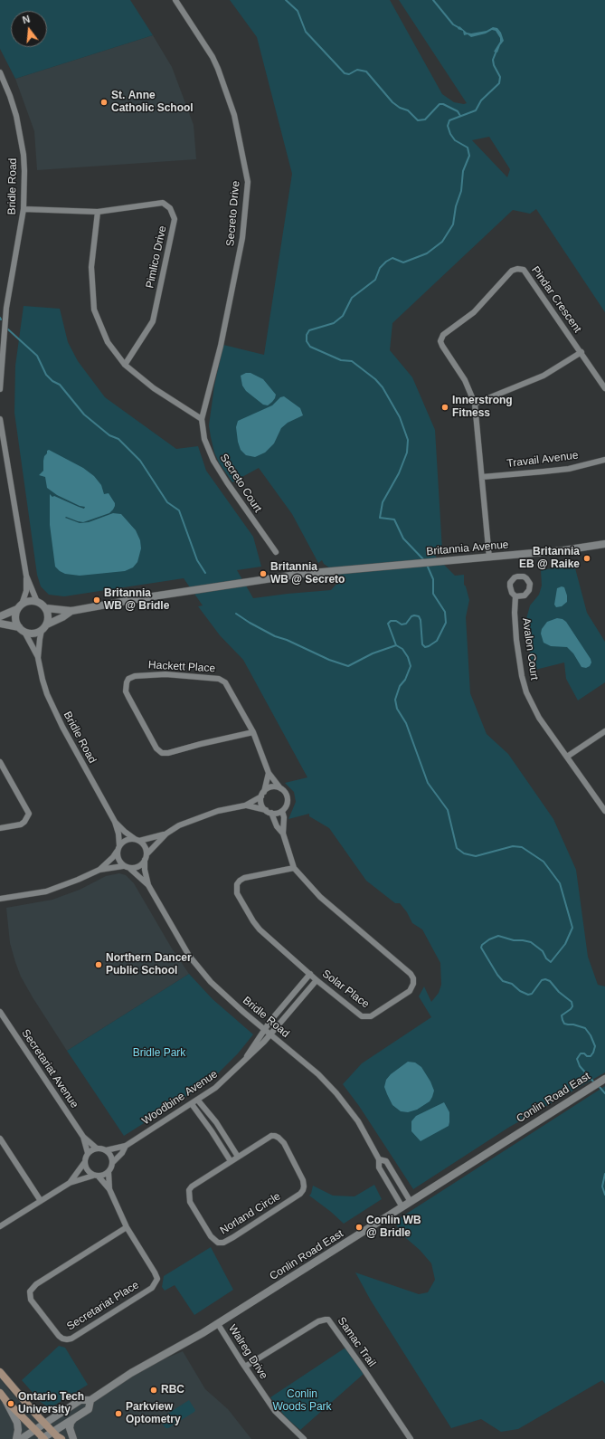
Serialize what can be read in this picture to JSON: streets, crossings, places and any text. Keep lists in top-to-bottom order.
{
  "streets": {
    "street": [
      "Bridle Road",
      "Secreto Drive",
      "Pimlico Drive",
      "Pindar Crescent",
      "Travail Avenue",
      "Secreto Court",
      "Britannia Avenue",
      "Avalon Court",
      "Hackett Place",
      "Solar Place",
      "Secretariat Avenue",
      "Woodbine Avenue",
      "Conlin Road East",
      "Norland Circle",
      "Secretariat Place",
      "Samac Trail",
      "Walreg Drive"
    ]
  },
  "crossings": [
    ["Bridle Road", "Pimlico Drive"],
    ["Bridle Road", "Woodbine Avenue"],
    ["Bridle Road", "Conlin Road East"],
    ["Secreto Drive", "Secreto Court"],
    ["Pindar Crescent", "Travail Avenue"],
    ["Pindar Crescent", "Britannia Avenue"],
    ["Hackett Place", "Solar Place"],
    ["Solar Place", "Woodbine Avenue"],
    ["Secretariat Avenue", "Woodbine Avenue"],
    ["Secretariat Avenue", "Secretariat Place"],
    ["Woodbine Avenue", "Secretariat Place"],
    ["Conlin Road East", "Walreg Drive"],
    ["Samac Trail", "Walreg Drive"]
  ],
  "parks": ["Bridle Park", "Conlin Woods Park"],
  "places": [
    "St. Anne Catholic School",
    "Innerstrong Fitness",
    "Britannia EB @ Raike",
    "Britannia WB @ Secreto",
    "Britannia WB @ Bridle",
    "Northern Dancer Public School",
    "Conlin WB @ Bridle",
    "RBC",
    "Ontario Tech University",
    "Parkview Optometry"
  ],
  "north": "top"
}
